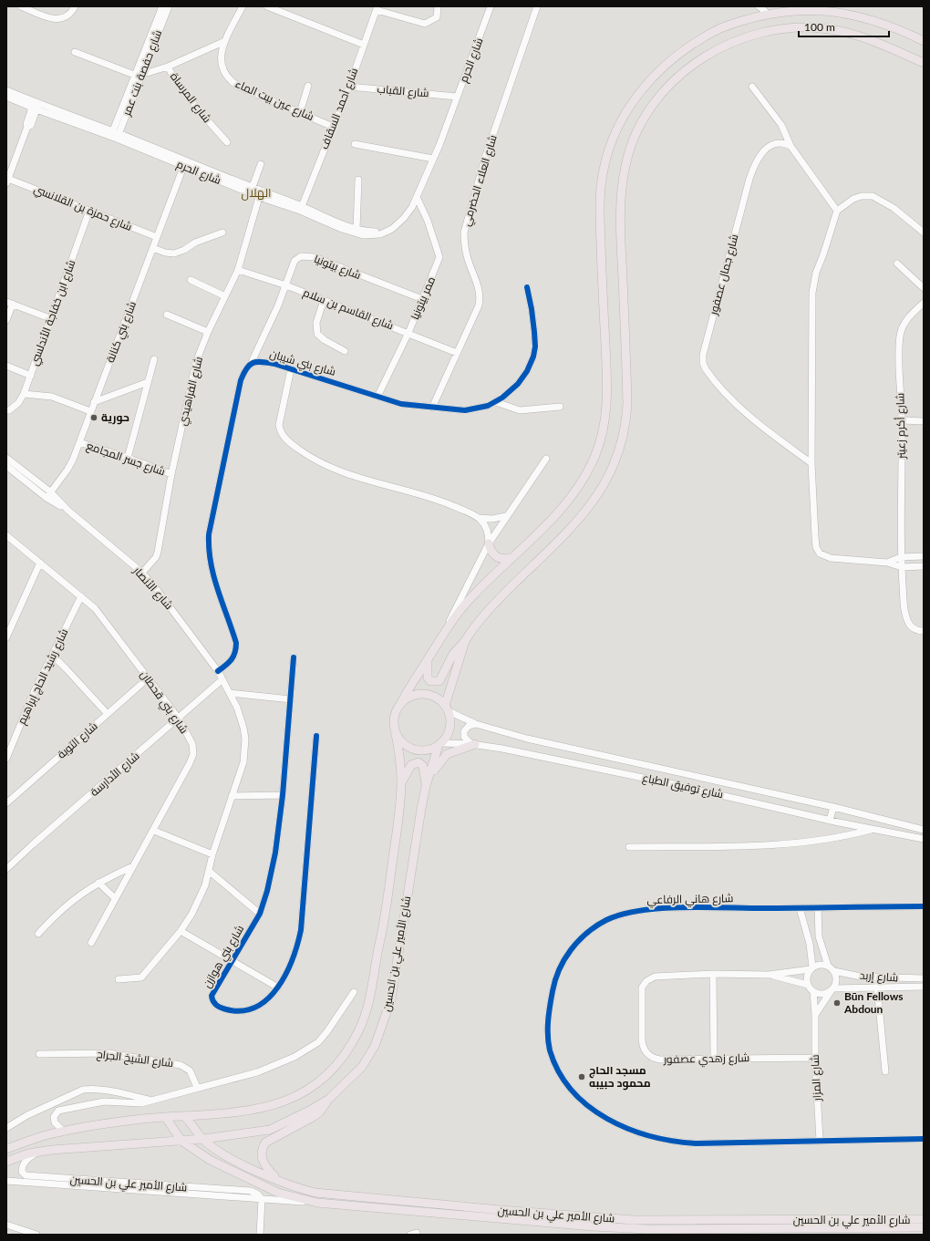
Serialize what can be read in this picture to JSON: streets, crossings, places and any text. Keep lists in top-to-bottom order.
{
  "streets": {
    "main road": ["شارع الأمير علي بن الحسين"],
    "street": [
      "شارع الحرم",
      "شارع حفصة بنت عمر",
      "شارع القباب",
      "شارع المرساة",
      "شارع عين بيت الماء",
      "شارع أحمد السقاف",
      "شارع العلاء الحضرمي",
      "شارع حمزة بن القلانسي",
      "شارع بيتونيا",
      "شارع جمال عصفور",
      "ممر بيتونيا",
      "شارع القاسم بن سلام",
      "شارع ابن خفاجة الأندلسي",
      "شارع بني كنانة",
      "شارع بني شيبان",
      "شارع الفراهيدي",
      "شارع أكرم زعيتر",
      "شارع جسر المجامع",
      "شارع الأنصار",
      "شارع رشيد الحاج إبراهيم",
      "شارع بني قحطان",
      "شارع التوبة",
      "شارع الأدارسة",
      "شارع توفيق الطباع",
      "شارع هاني الرفاعي",
      "شارع بني هوازن",
      "شارع إربد",
      "شارع الشيخ الجراح",
      "شارع زهدي عصفور",
      "شارع المزار"
    ]
  },
  "crossings": [
    ["شارع الحرم", "شارع حفصة بنت عمر"],
    ["شارع الحرم", "شارع القباب"],
    ["شارع الحرم", "شارع أحمد السقاف"],
    ["شارع الحرم", "ممر بيتونيا"],
    ["شارع الحرم", "شارع بني كنانة"],
    ["شارع الحرم", "شارع الفراهيدي"],
    ["شارع القباب", "شارع أحمد السقاف"],
    ["شارع المرساة", "شارع عين بيت الماء"],
    ["شارع عين بيت الماء", "شارع أحمد السقاف"],
    ["شارع العلاء الحضرمي", "شارع القاسم بن سلام"],
    ["شارع العلاء الحضرمي", "شارع بني شيبان"],
    ["شارع حمزة بن القلانسي", "شارع ابن خفاجة الأندلسي"],
    ["شارع حمزة بن القلانسي", "شارع بني كنانة"],
    ["شارع بيتونيا", "ممر بيتونيا"],
    ["شارع بيتونيا", "شارع القاسم بن سلام"],
    ["شارع بيتونيا", "شارع بني شيبان"],
    ["ممر بيتونيا", "شارع القاسم بن سلام"],
    ["ممر بيتونيا", "شارع بني شيبان"],
    ["شارع القاسم بن سلام", "شارع الفراهيدي"],
    ["شارع بني كنانة", "شارع جسر المجامع"],
    ["شارع بني كنانة", "شارع الأنصار"],
    ["شارع الفراهيدي", "شارع جسر المجامع"],
    ["شارع الفراهيدي", "شارع الأنصار"],
    ["شارع الأنصار", "شارع الأدارسة"],
    ["شارع رشيد الحاج إبراهيم", "شارع بني قحطان"],
    ["شارع بني قحطان", "شارع التوبة"],
    ["شارع بني قحطان", "شارع الأدارسة"],
    ["شارع توفيق الطباع", "شارع الأمير علي بن الحسين"],
    ["شارع هاني الرفاعي", "شارع المزار"],
    ["شارع إربد", "شارع زهدي عصفور"],
    ["شارع إربد", "شارع المزار"],
    ["شارع زهدي عصفور", "شارع المزار"]
  ],
  "districts": ["الهلال"],
  "places": ["حورية", "Būn Fellows Abdoun", "مسجد الحاج محمود حبيبه"],
  "scale_bar": "100 m"
}
